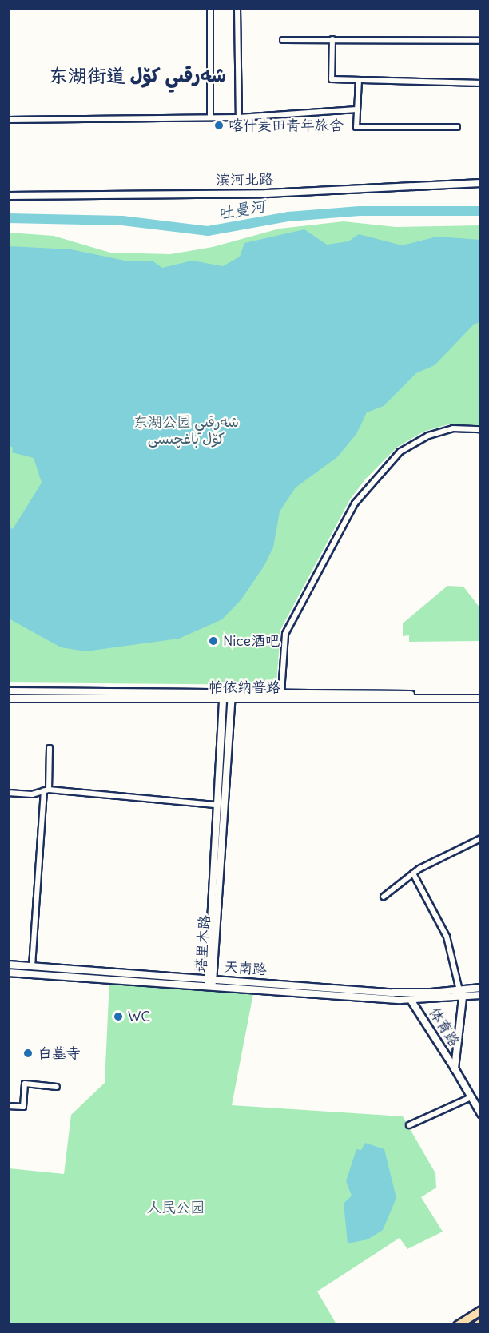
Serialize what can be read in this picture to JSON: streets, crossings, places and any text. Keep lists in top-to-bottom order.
{
  "streets": {
    "street": [
      "滨河北路",
      "帕依纳普路",
      "塔里木路",
      "天南路",
      "体育路"
    ]
  },
  "crossings": [
    ["帕依纳普路", "塔里木路"],
    ["塔里木路", "天南路"],
    ["天南路", "体育路"]
  ],
  "districts": ["东湖街道 شەرقىي كۆل"],
  "water": ["吐曼河"],
  "parks": ["东湖公园 شەرقىي كۆل باغچىسى", "人民公园"],
  "places": [
    "喀什麦田青年旅舍",
    "Nice酒吧",
    "WC",
    "白墓寺"
  ]
}
